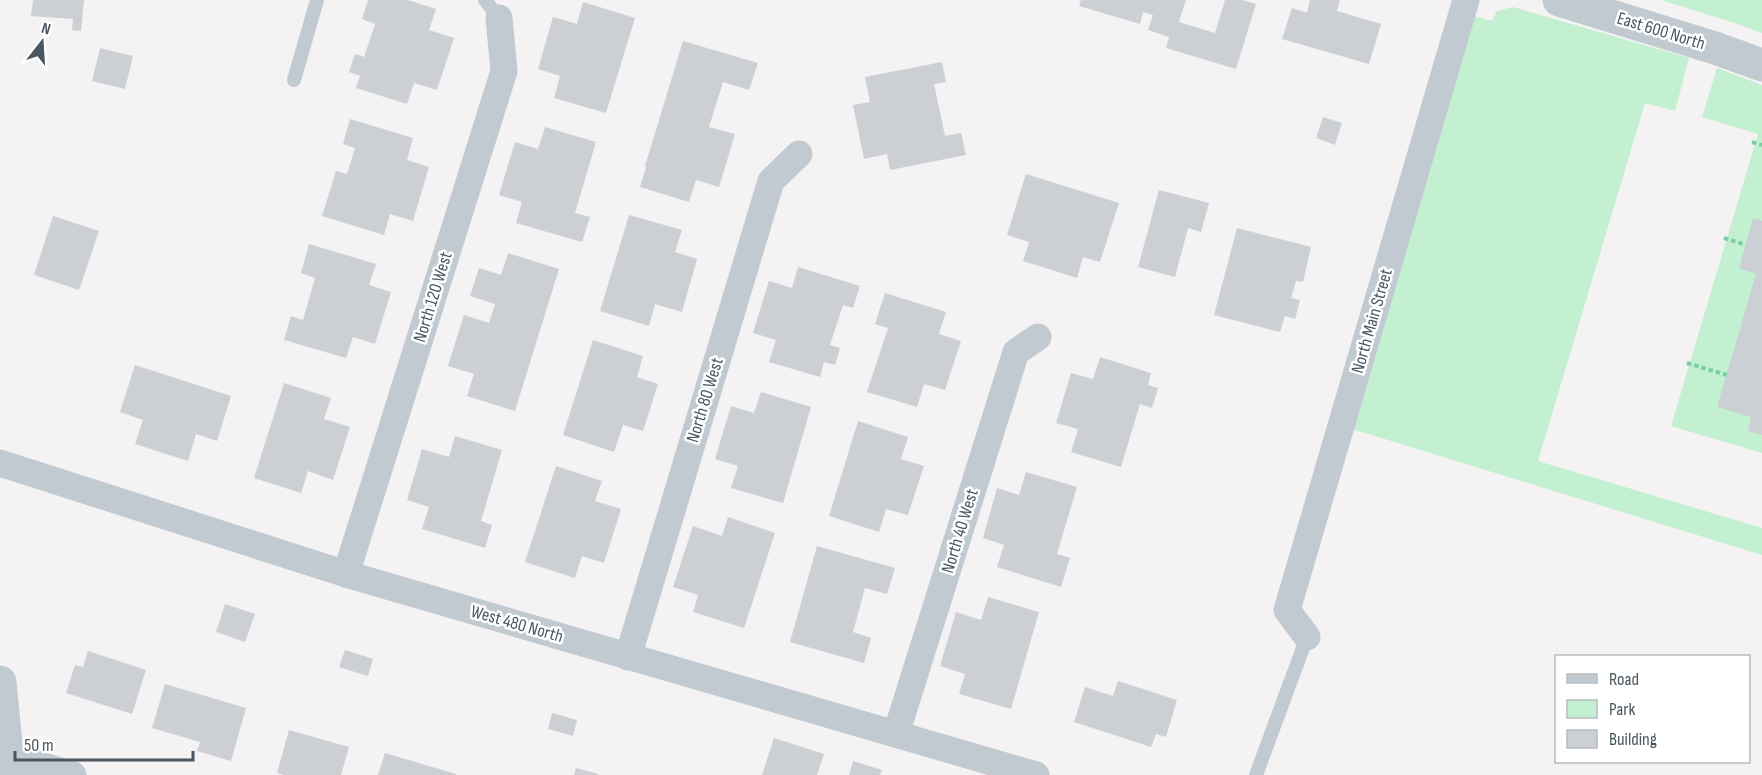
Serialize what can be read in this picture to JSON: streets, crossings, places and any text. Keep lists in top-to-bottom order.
{
  "streets": {
    "street": [
      "East 600 North",
      "North 120 West",
      "North Main Street",
      "North 80 West",
      "North 40 West",
      "West 480 North"
    ]
  },
  "crossings": [
    ["North 120 West", "West 480 North"],
    ["North 80 West", "West 480 North"],
    ["North 40 West", "West 480 North"]
  ],
  "legend": ["Road", "Park", "Building"],
  "scale_bar": "50 m",
  "north": "top"
}
